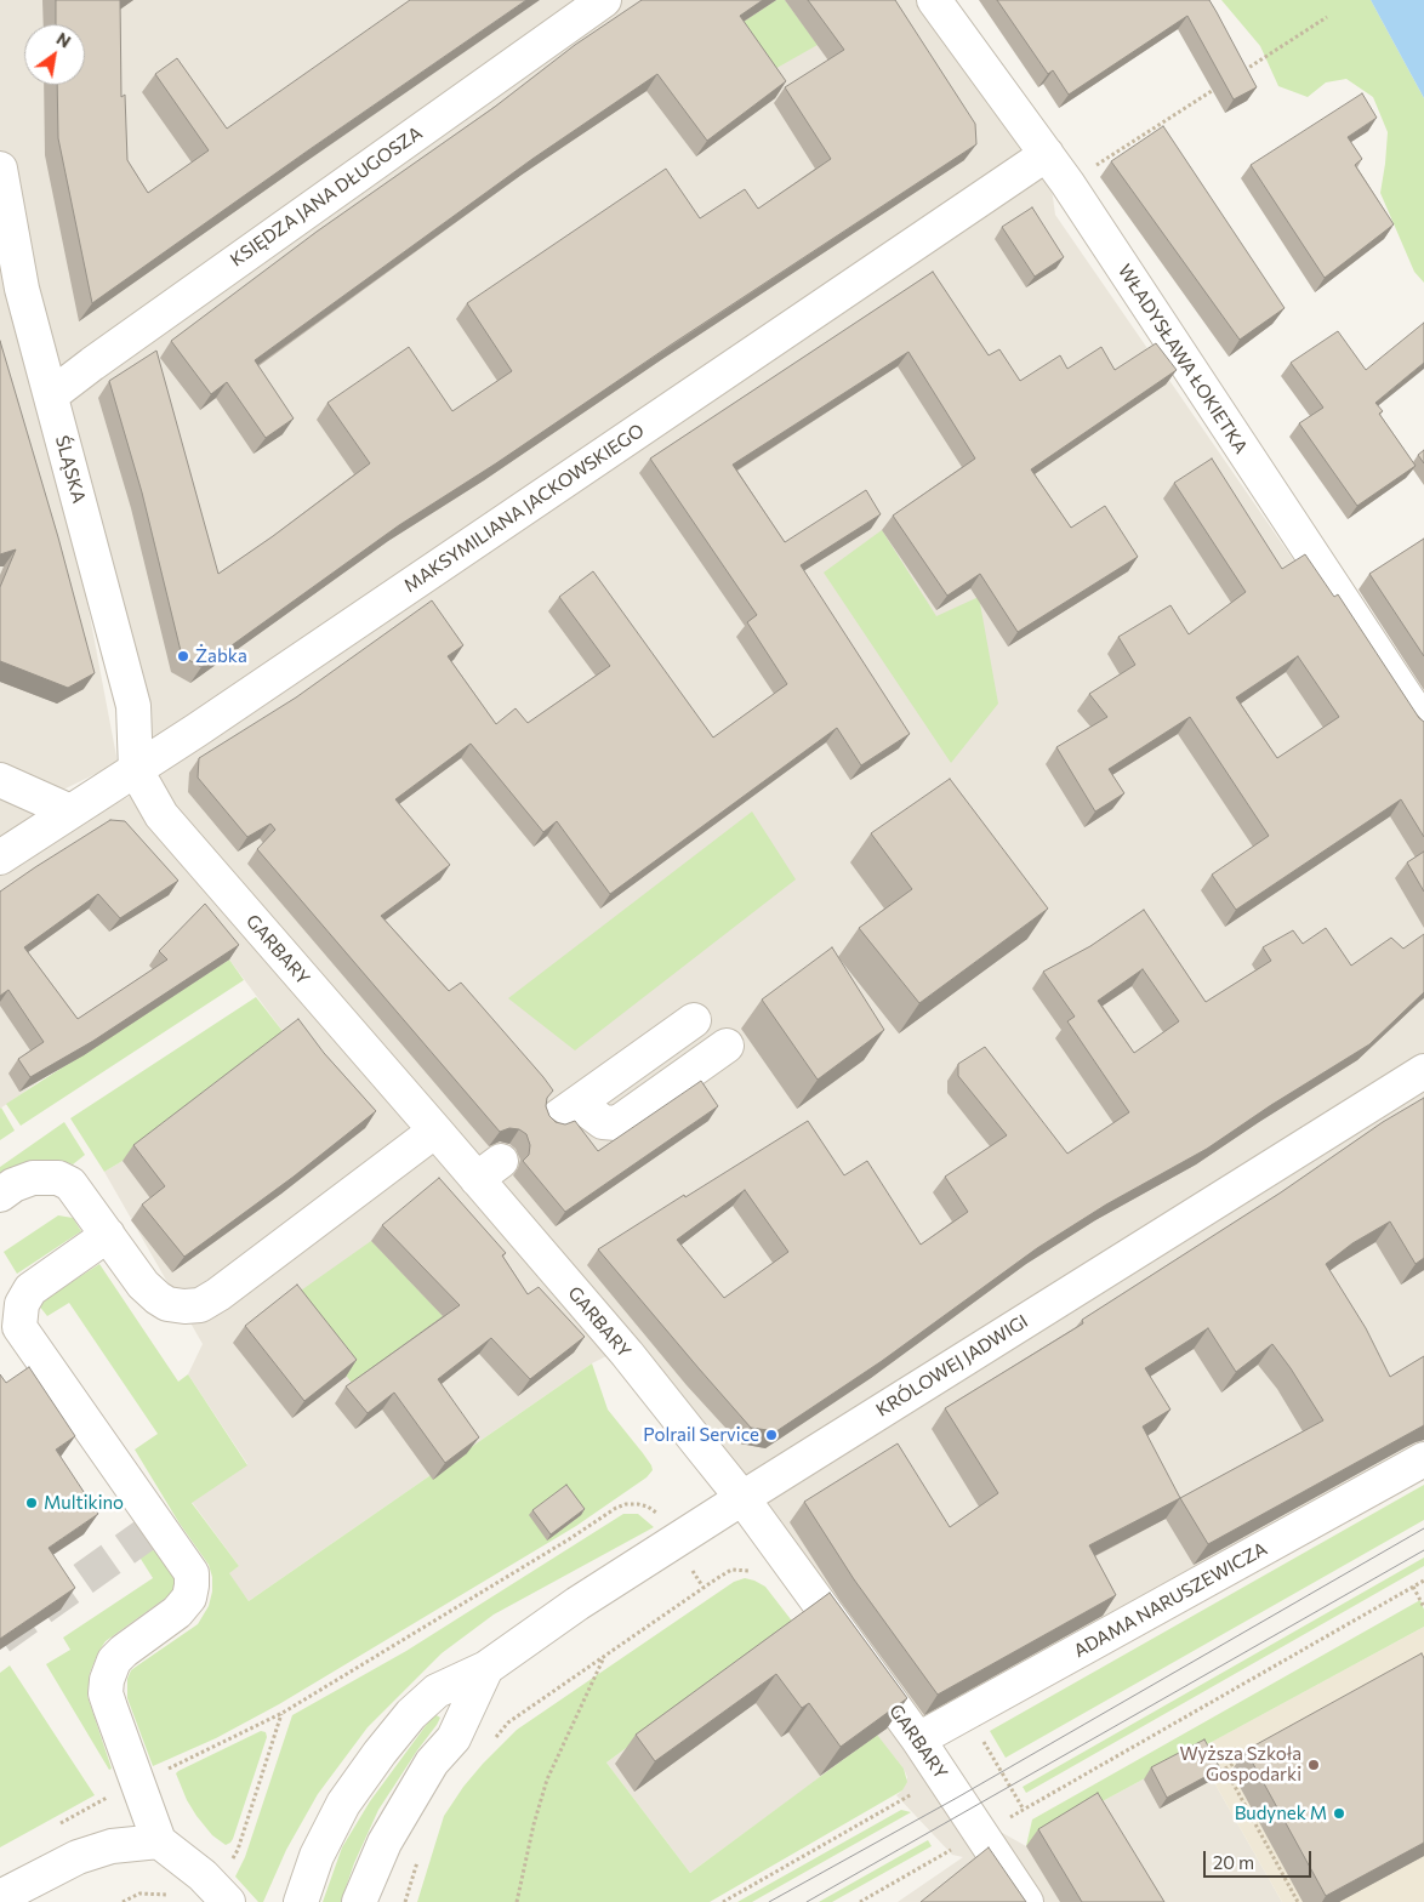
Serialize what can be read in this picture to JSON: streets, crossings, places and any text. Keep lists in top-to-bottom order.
{
  "streets": {
    "street": [
      "KSIĘDZA JANA DŁUGOSZA",
      "WŁADYSŁAWA ŁOKIETKA",
      "ŚLĄSKA",
      "MAKSYMILIANA JACKOWSKIEGO",
      "GARBARY",
      "KRÓLOWEJ JADWIGI",
      "ADAMA NARUSZEWICZA"
    ]
  },
  "crossings": [
    ["KSIĘDZA JANA DŁUGOSZA", "ŚLĄSKA"],
    ["WŁADYSŁAWA ŁOKIETKA", "MAKSYMILIANA JACKOWSKIEGO"],
    ["ŚLĄSKA", "MAKSYMILIANA JACKOWSKIEGO"],
    ["ŚLĄSKA", "GARBARY"],
    ["MAKSYMILIANA JACKOWSKIEGO", "GARBARY"],
    ["GARBARY", "KRÓLOWEJ JADWIGI"],
    ["GARBARY", "ADAMA NARUSZEWICZA"]
  ],
  "places": [
    "Żabka",
    "Polrail Service",
    "Multikino",
    "Wyższa Szkoła Gospodarki",
    "Budynek M"
  ],
  "scale_bar": "20 m",
  "north": "top right"
}
